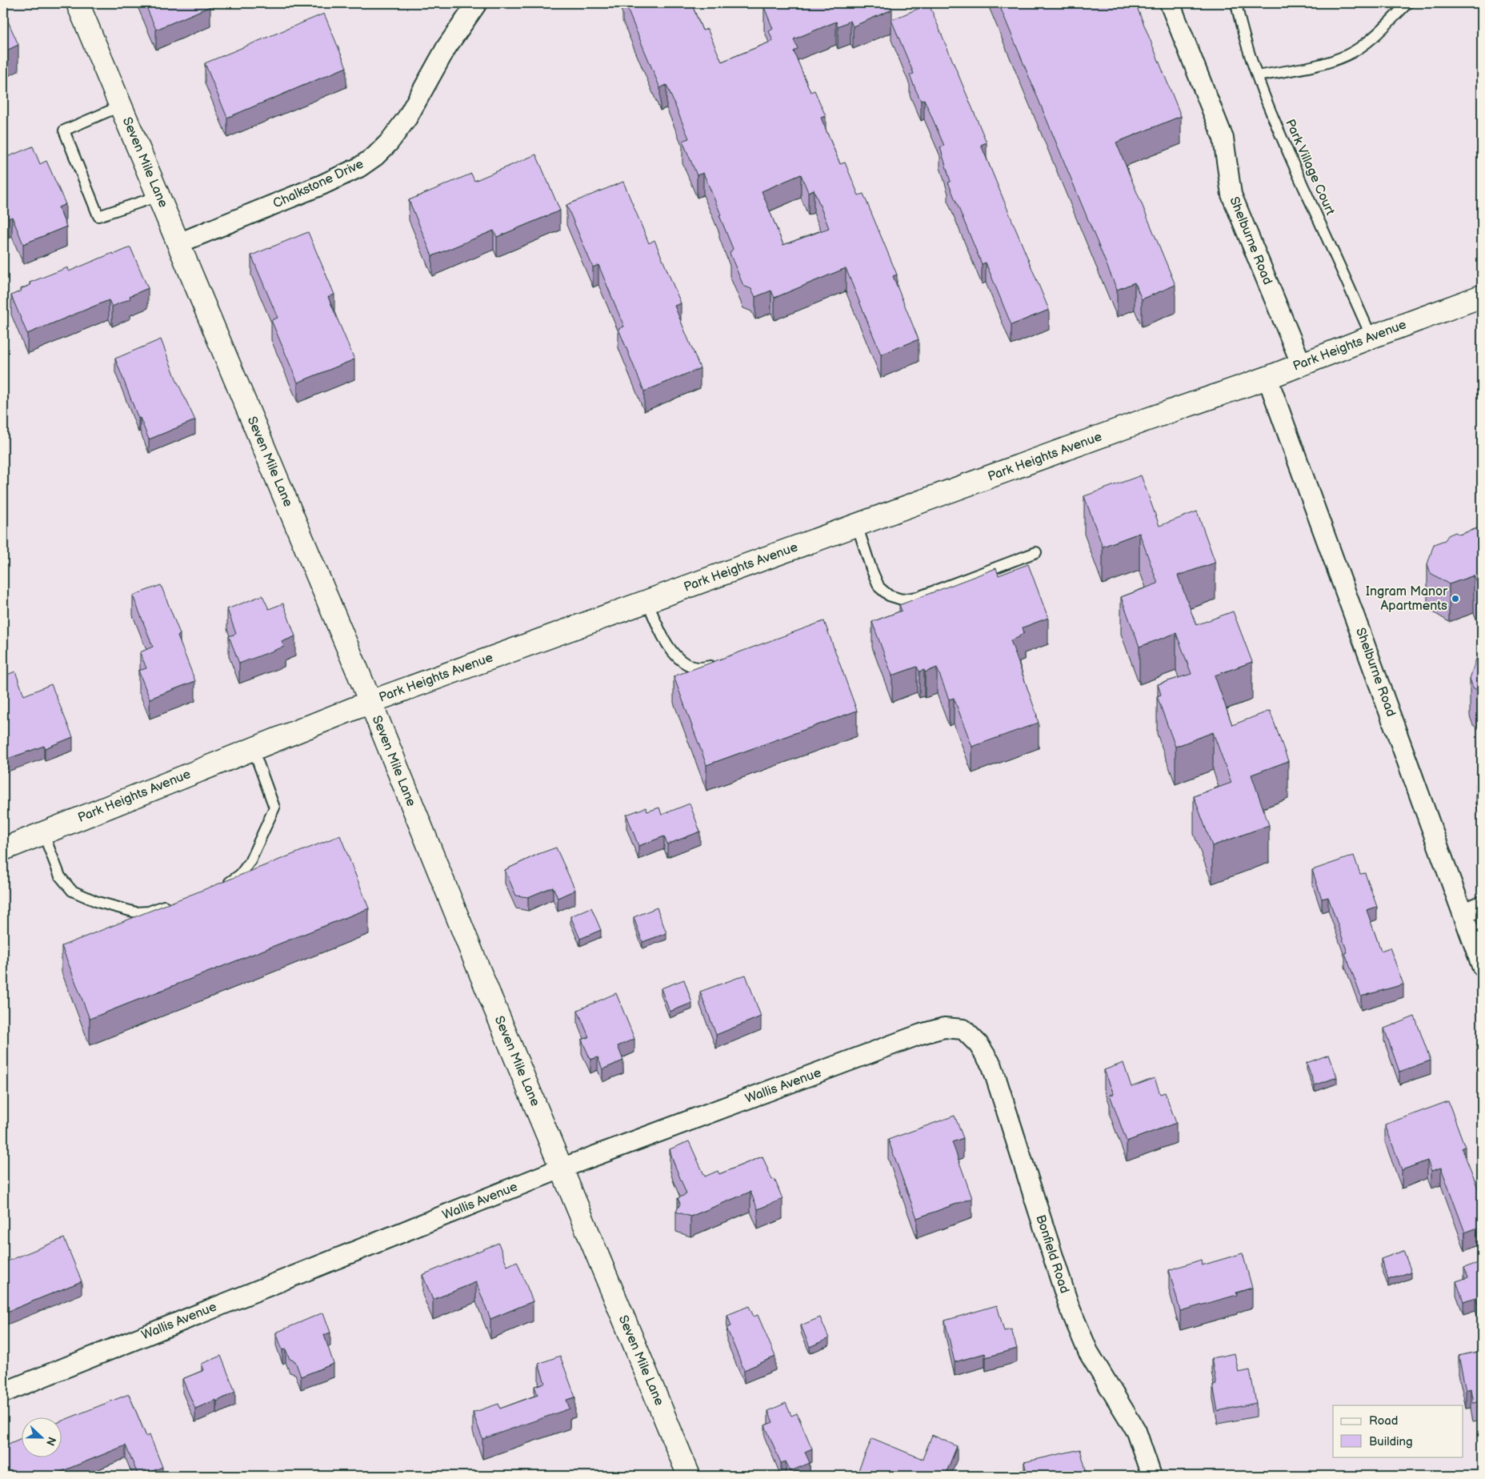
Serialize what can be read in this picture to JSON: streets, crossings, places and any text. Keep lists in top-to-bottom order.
{
  "streets": {
    "street": [
      "Seven Mile Lane",
      "Chalkstone Drive",
      "Shelburne Road",
      "Park Heights Avenue",
      "Wallis Avenue",
      "Bonfield Road"
    ],
    "lane": ["Park Village Court"]
  },
  "crossings": [
    ["Seven Mile Lane", "Chalkstone Drive"],
    ["Seven Mile Lane", "Park Heights Avenue"],
    ["Seven Mile Lane", "Wallis Avenue"],
    ["Park Village Court", "Park Heights Avenue"],
    ["Shelburne Road", "Park Heights Avenue"],
    ["Wallis Avenue", "Bonfield Road"]
  ],
  "places": ["Ingram Manor Apartments"],
  "legend": ["Road", "Building"],
  "north": "right"
}
